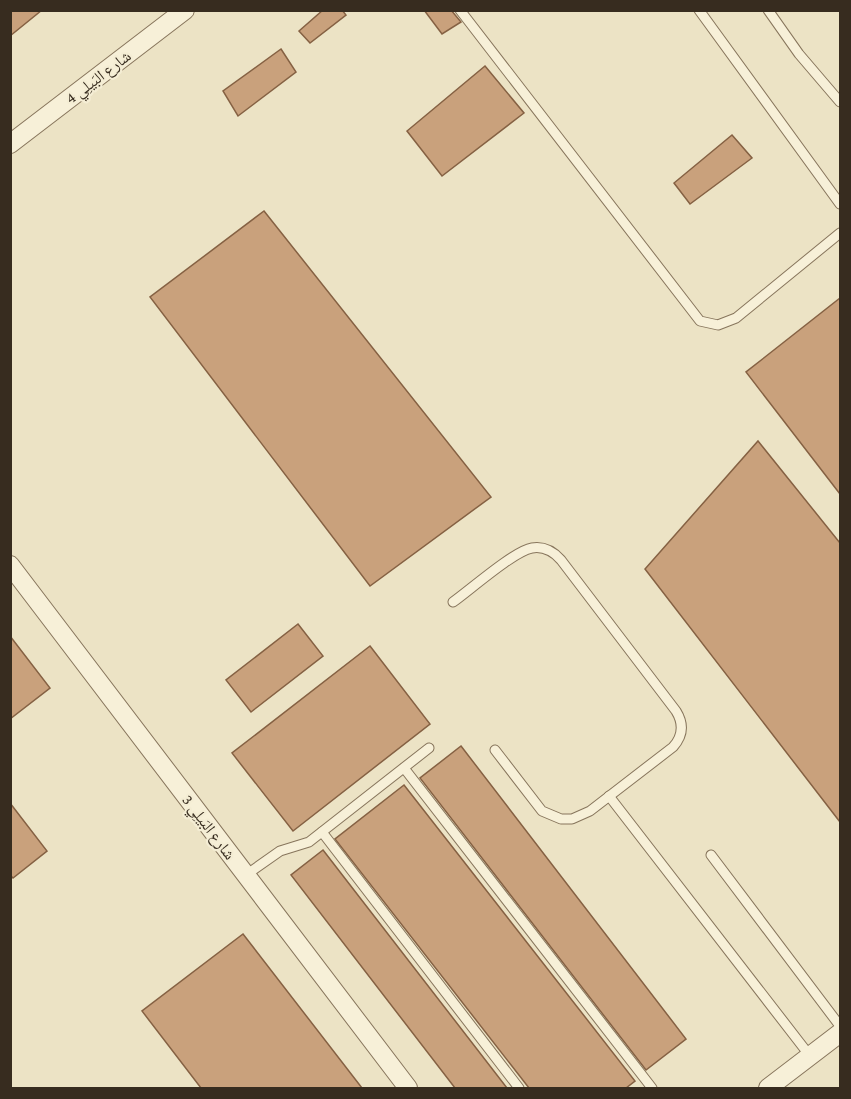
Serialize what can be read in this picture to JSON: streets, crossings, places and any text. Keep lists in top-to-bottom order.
{
  "streets": {
    "street": ["شارع البَيلِي 4", "شارع البَيلِي 3"]
  }
}
